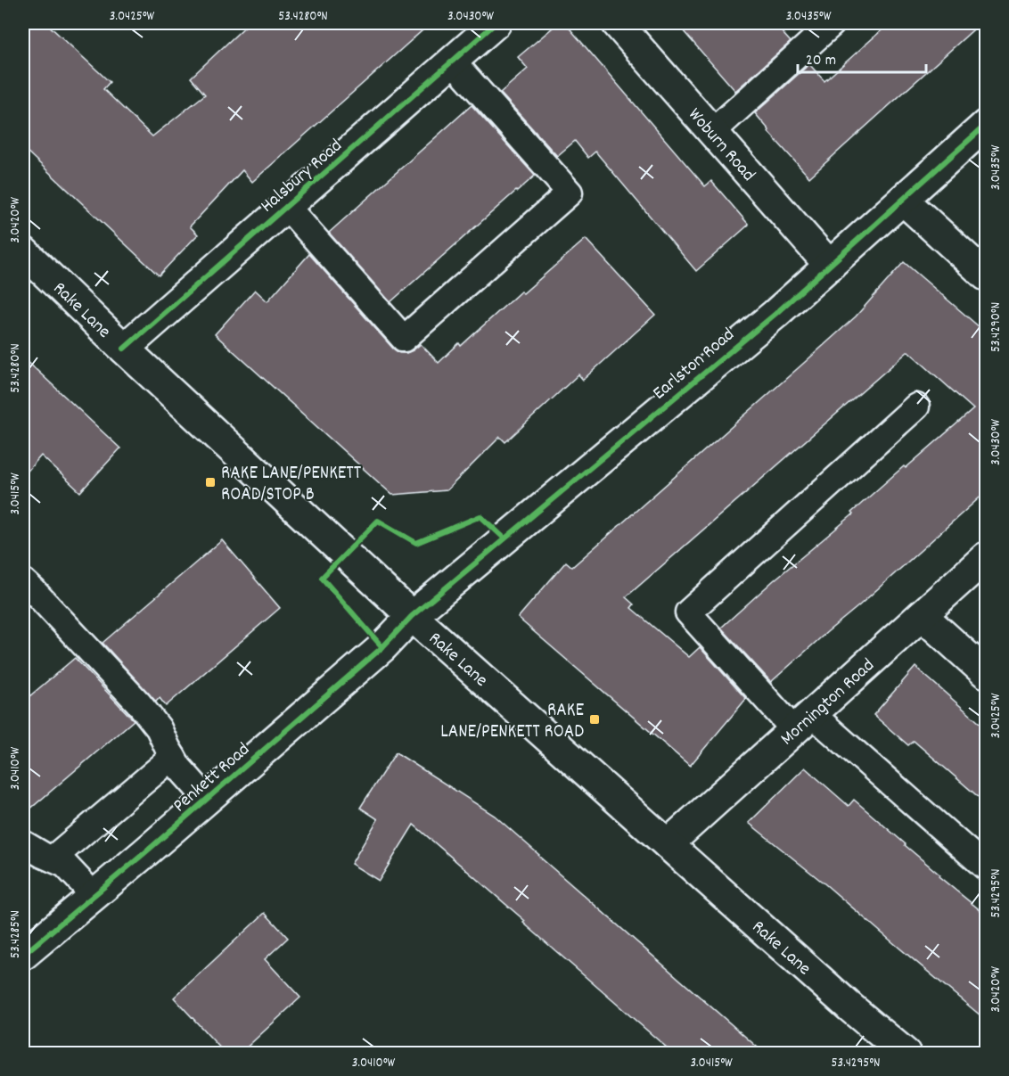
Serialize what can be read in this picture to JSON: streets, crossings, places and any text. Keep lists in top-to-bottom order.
{
  "streets": {
    "street": [
      "Woburn Road",
      "Halsbury Road",
      "Rake Lane",
      "Earlston Road",
      "Mornington Road",
      "Penkett Road"
    ]
  },
  "crossings": [
    ["Woburn Road", "Earlston Road"],
    ["Halsbury Road", "Rake Lane"],
    ["Rake Lane", "Earlston Road"],
    ["Rake Lane", "Mornington Road"],
    ["Rake Lane", "Penkett Road"],
    ["Earlston Road", "Penkett Road"]
  ],
  "places": {
    "transit": ["RAKE LANE/PENKETT ROAD/STOP B", "RAKE LANE/PENKETT ROAD"]
  },
  "scale_bar": "20 m",
  "coordinates": [
    "3.0425°W",
    "53.4280°N",
    "3.0430°W",
    "3.0435°W",
    "3.0420°W",
    "53.4290°N",
    "3.0415°W",
    "3.0410°W",
    "53.4295°N",
    "53.4285°N"
  ]
}
